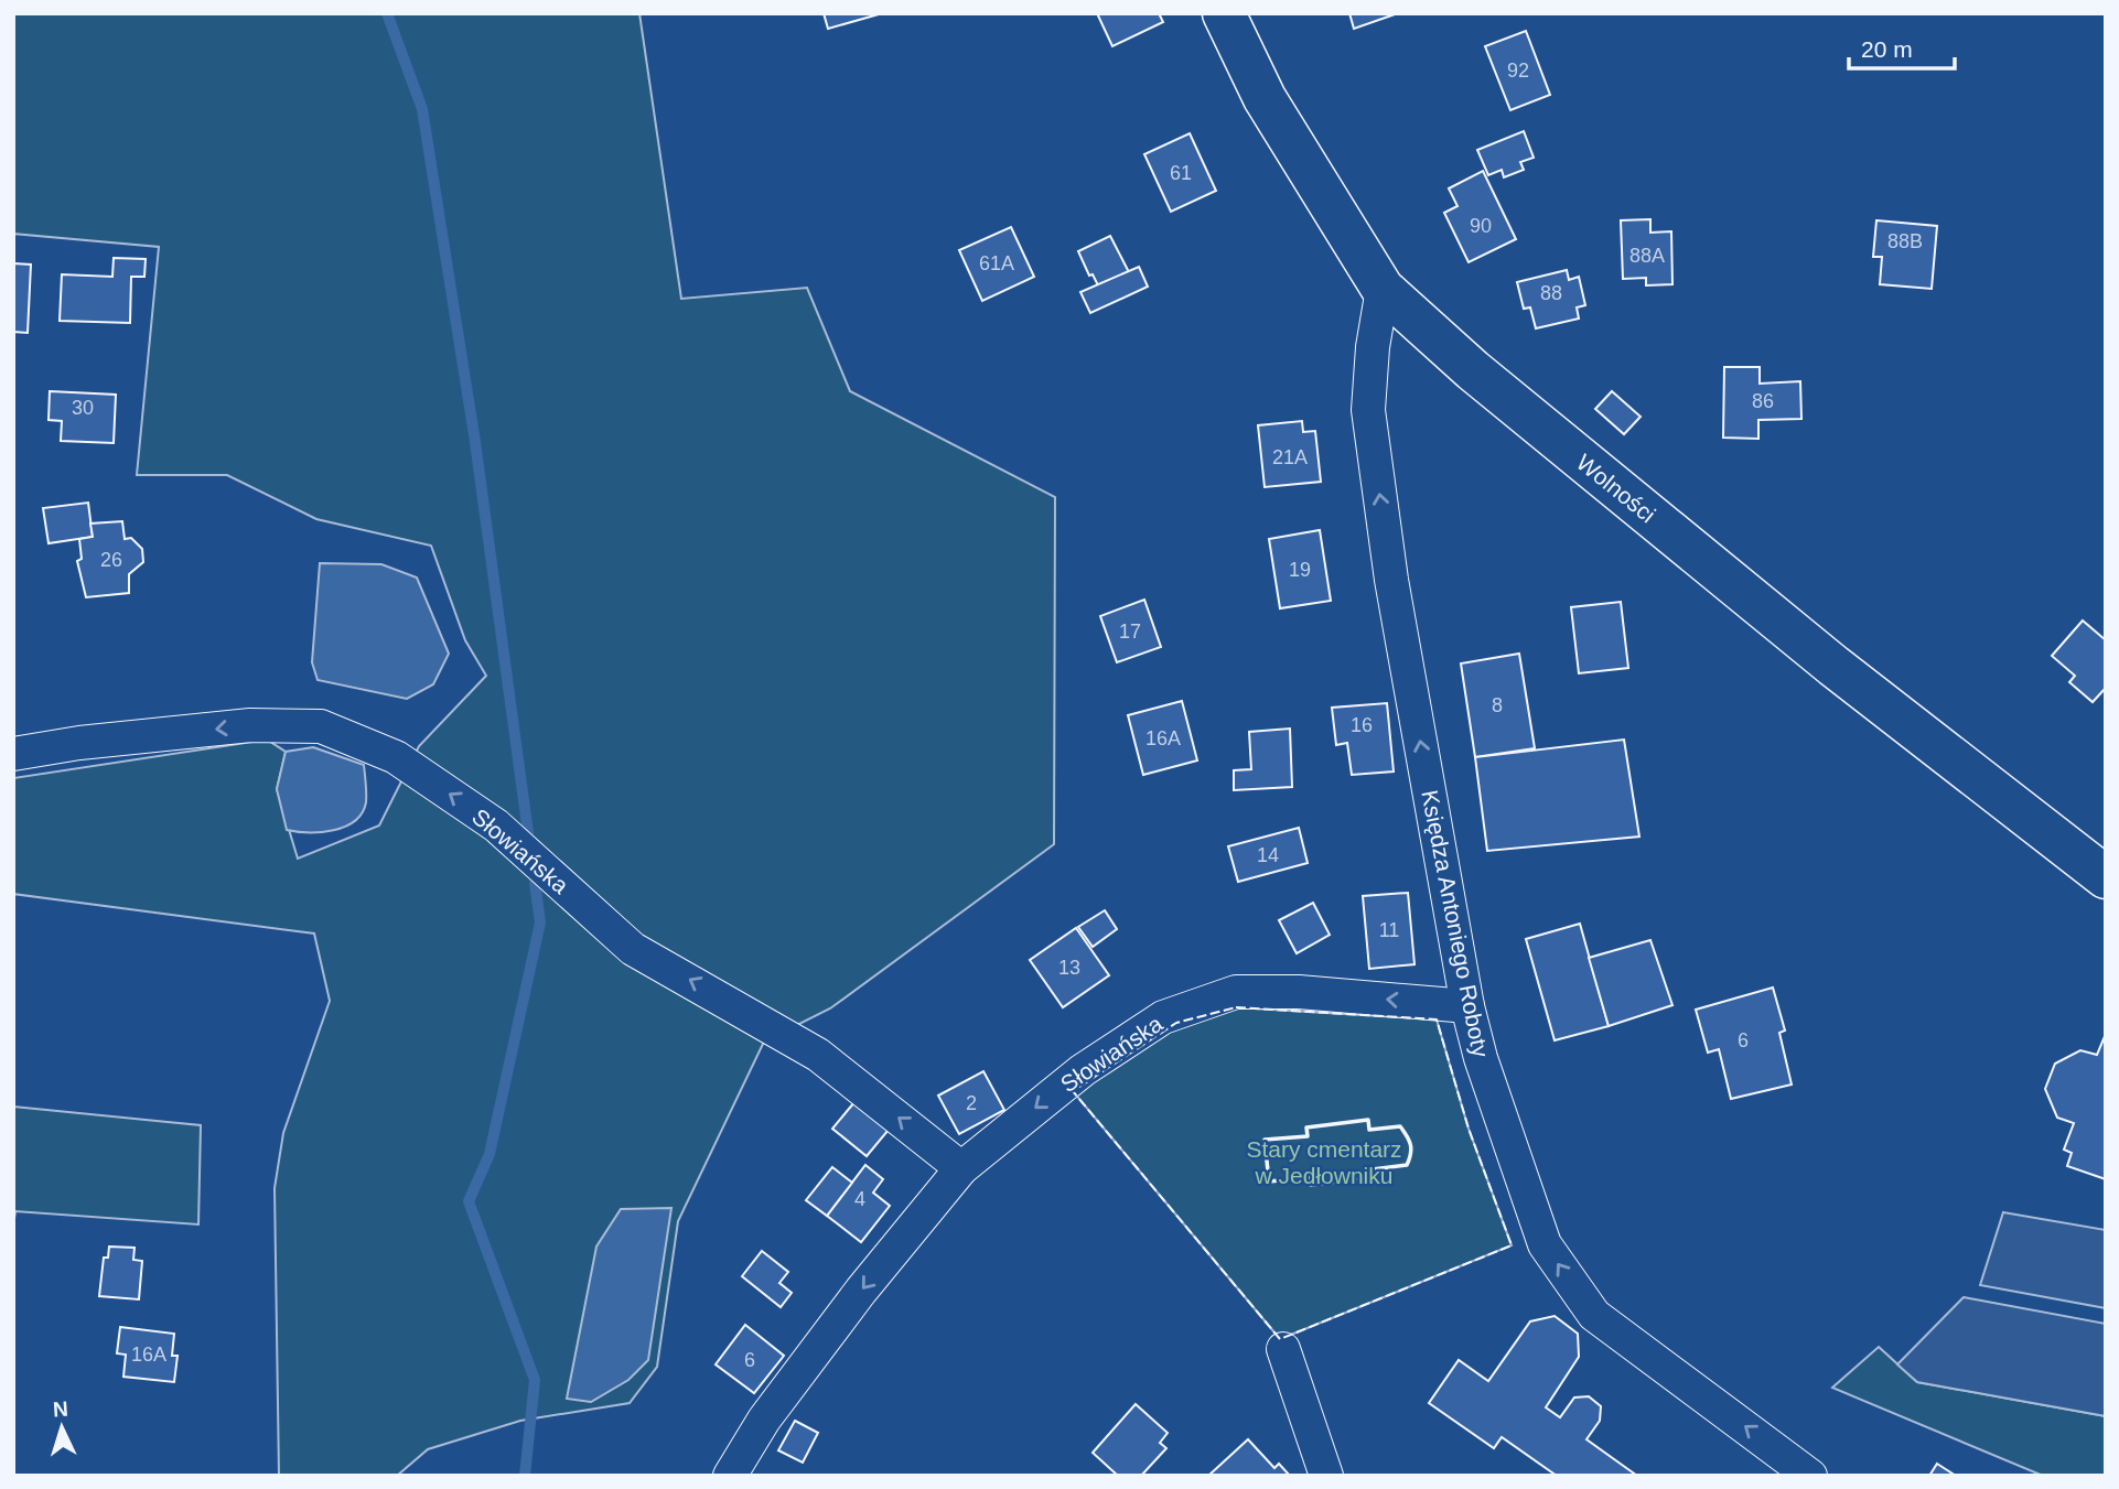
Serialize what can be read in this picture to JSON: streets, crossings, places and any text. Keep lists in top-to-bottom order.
{
  "streets": {
    "street": ["Wolności", "Słowiańska", "Księdza Antoniego Roboty"]
  },
  "crossings": [
    ["Wolności", "Księdza Antoniego Roboty"],
    ["Słowiańska", "Księdza Antoniego Roboty"]
  ],
  "one_way": ["Słowiańska", "Księdza Antoniego Roboty"],
  "parks": ["Stary cmentarz w Jedłowniku"],
  "house_numbers": [
    "92",
    "61",
    "90",
    "88B",
    "88A",
    "61A",
    "88",
    "86",
    "30",
    "21A",
    "26",
    "19",
    "17",
    "8",
    "16",
    "16A",
    "14",
    "11",
    "13",
    "6",
    "2",
    "4",
    "16A",
    "6"
  ],
  "scale_bar": "20 m",
  "north": "top"
}
